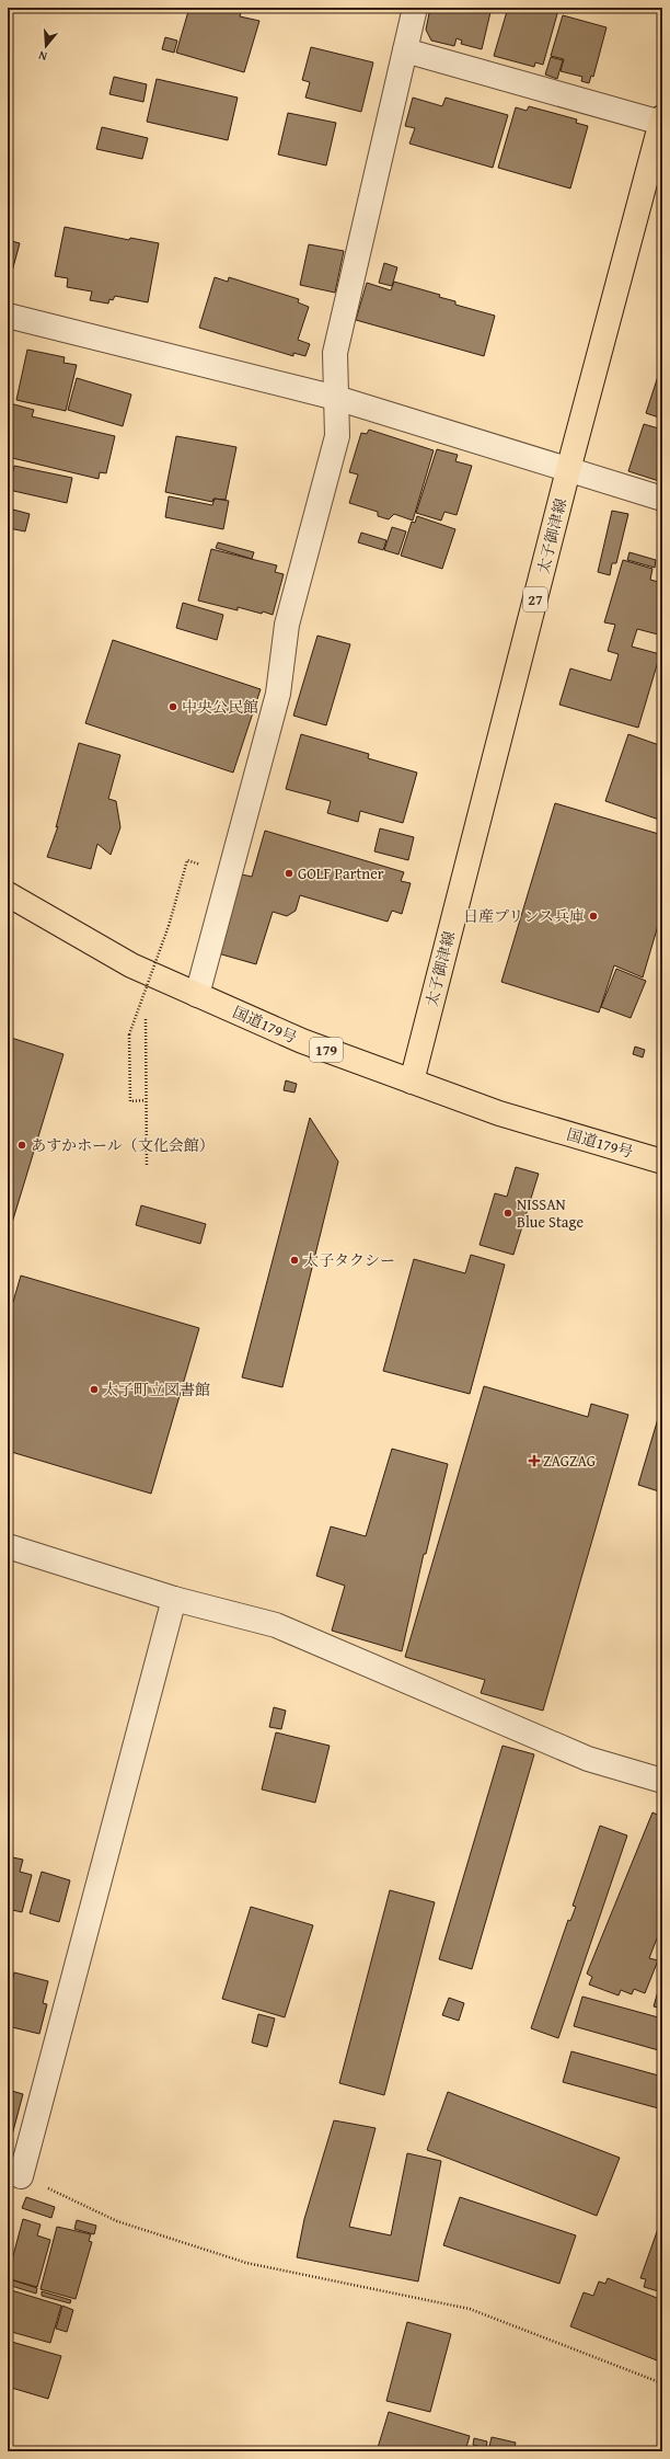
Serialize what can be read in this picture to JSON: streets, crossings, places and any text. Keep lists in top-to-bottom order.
{
  "streets": {
    "main road": [
      "太子御津線",
      "27",
      "国道179号",
      "179"
    ]
  },
  "crossings": [
    ["太子御津線", "国道179号"]
  ],
  "places": {
    "other": [
      "中央公民館",
      "GOLF Partner",
      "日産プリンス兵庫",
      "あすかホール（文化会館）",
      "NISSAN Blue Stage",
      "太子タクシー",
      "太子町立図書館"
    ],
    "health": ["ZAGZAG"]
  },
  "north": "bottom"
}
